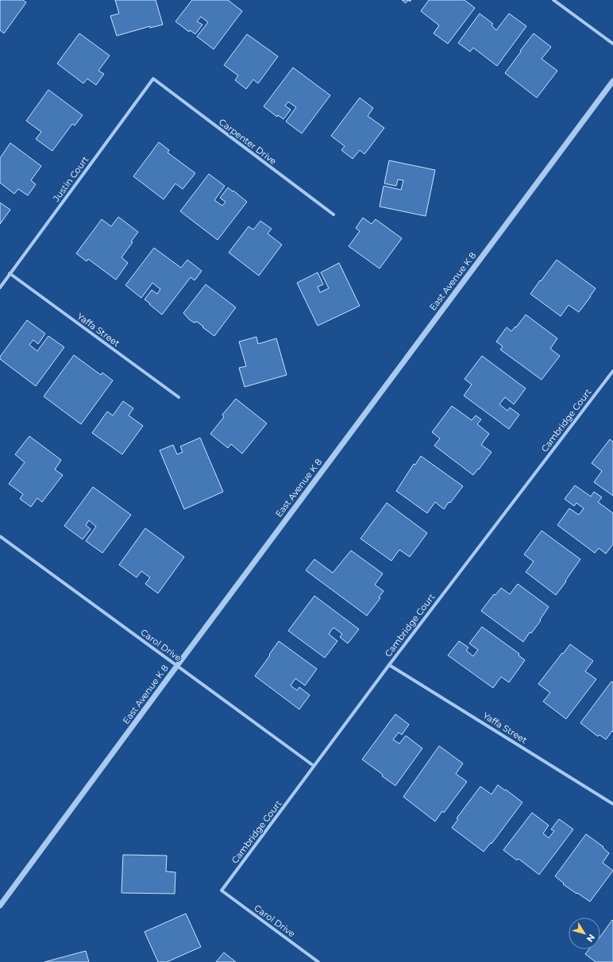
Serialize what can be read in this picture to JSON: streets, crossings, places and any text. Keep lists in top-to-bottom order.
{
  "streets": {
    "street": [
      "Carpenter Drive",
      "Justin Court",
      "East Avenue K 8",
      "Yaffa Street",
      "Cambridge Court",
      "Carol Drive"
    ]
  },
  "crossings": [
    ["Carpenter Drive", "Justin Court"],
    ["Justin Court", "Yaffa Street"],
    ["East Avenue K 8", "Carol Drive"],
    ["Yaffa Street", "Cambridge Court"],
    ["Cambridge Court", "Carol Drive"]
  ],
  "north": "bottom right"
}
